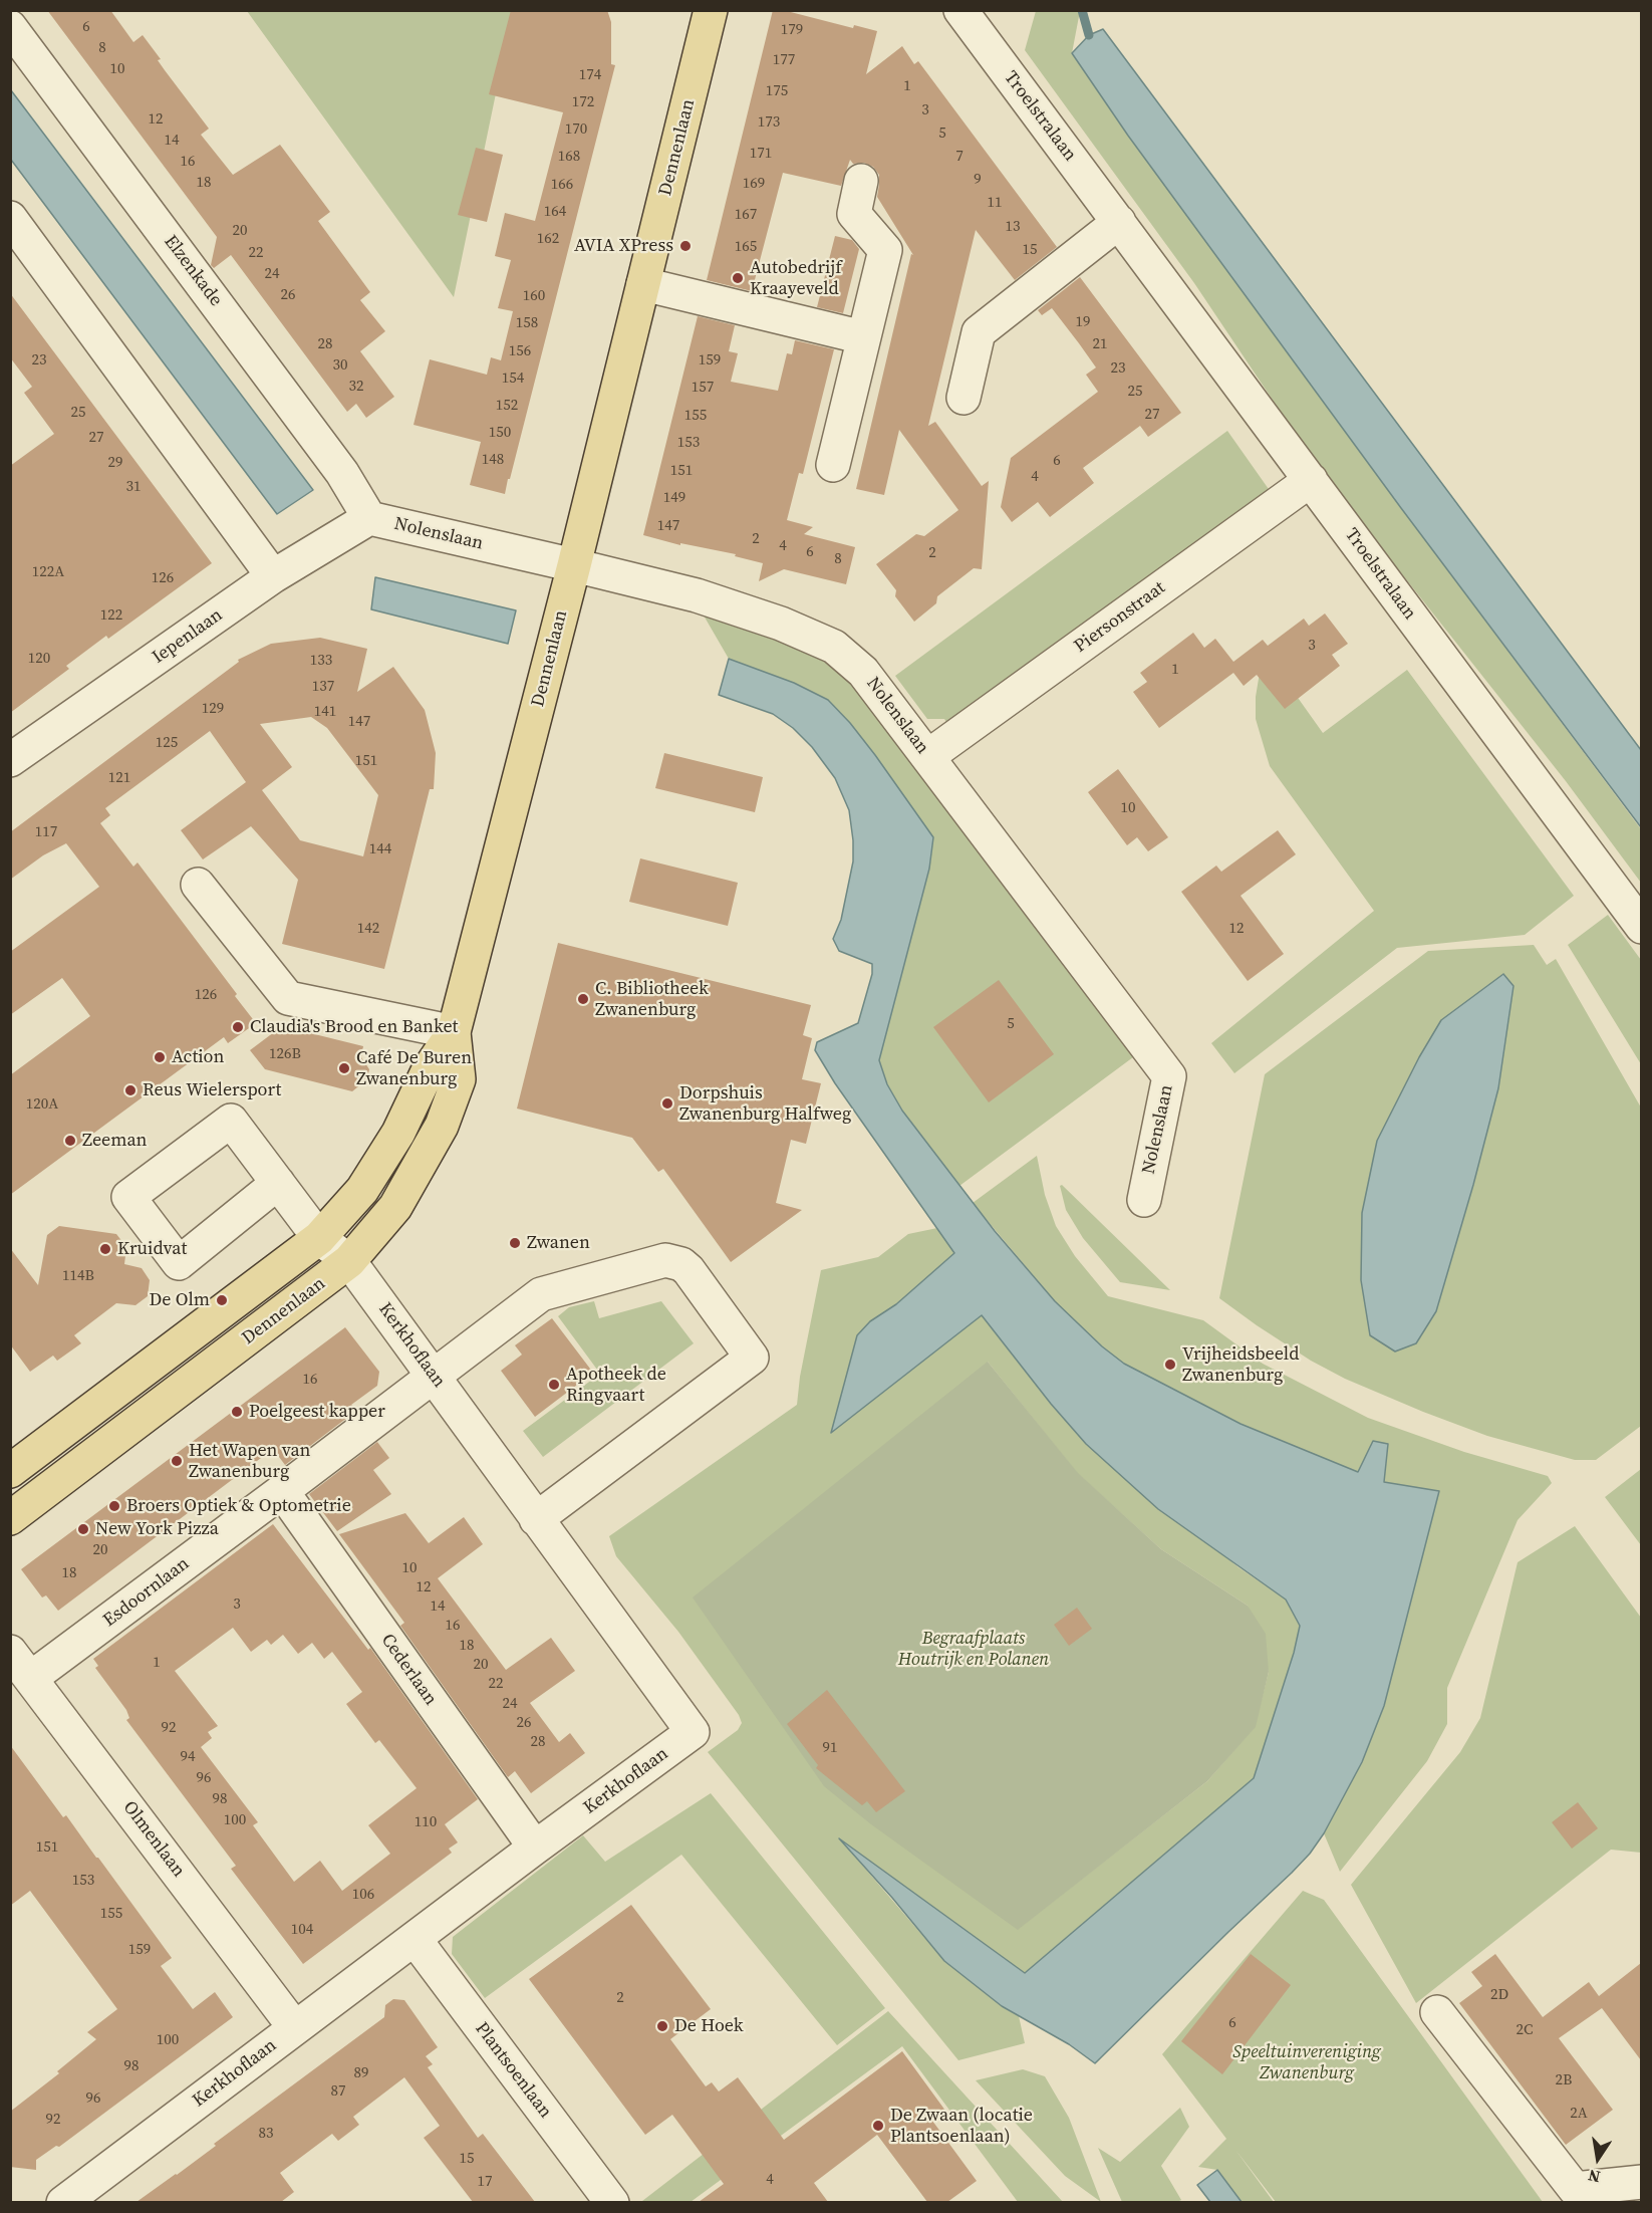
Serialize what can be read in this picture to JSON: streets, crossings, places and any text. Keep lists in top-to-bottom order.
{
  "streets": {
    "main road": ["Dennenlaan"],
    "street": [
      "Troelstralaan",
      "Elzenkade",
      "Nolenslaan",
      "Piersonstraat",
      "Iepenlaan",
      "Kerkhoflaan",
      "Esdoornlaan",
      "Cederlaan",
      "Olmenlaan",
      "Plantsoenlaan"
    ]
  },
  "crossings": [
    ["Troelstralaan", "Piersonstraat"],
    ["Dennenlaan", "Nolenslaan"],
    ["Dennenlaan", "Kerkhoflaan"],
    ["Elzenkade", "Nolenslaan"],
    ["Elzenkade", "Iepenlaan"],
    ["Nolenslaan", "Piersonstraat"],
    ["Nolenslaan", "Iepenlaan"],
    ["Kerkhoflaan", "Esdoornlaan"],
    ["Kerkhoflaan", "Cederlaan"],
    ["Kerkhoflaan", "Olmenlaan"],
    ["Kerkhoflaan", "Plantsoenlaan"],
    ["Esdoornlaan", "Cederlaan"],
    ["Esdoornlaan", "Olmenlaan"]
  ],
  "parks": ["Begraafplaats Houtrijk en Polanen", "Speeltuinvereniging Zwanenburg"],
  "places": [
    "AVIA XPress",
    "Autobedrijf Kraayeveld",
    "C. Bibliotheek Zwanenburg",
    "Claudia's Brood en Banket",
    "Action",
    "Café De Buren Zwanenburg",
    "Reus Wielersport",
    "Dorpshuis Zwanenburg Halfweg",
    "Zeeman",
    "Zwanen",
    "Kruidvat",
    "De Olm",
    "Vrijheidsbeeld Zwanenburg",
    "Apotheek de Ringvaart",
    "Poelgeest kapper",
    "Het Wapen van Zwanenburg",
    "Broers Optiek & Optometrie",
    "New York Pizza",
    "De Hoek",
    "De Zwaan (locatie Plantsoenlaan)"
  ],
  "house_numbers": [
    "6",
    "179",
    "8",
    "177",
    "10",
    "174",
    "1",
    "175",
    "172",
    "3",
    "12",
    "173",
    "170",
    "5",
    "14",
    "171",
    "168",
    "7",
    "16",
    "9",
    "18",
    "169",
    "166",
    "11",
    "164",
    "167",
    "13",
    "20",
    "162",
    "165",
    "15",
    "22",
    "24",
    "26",
    "160",
    "19",
    "158",
    "28",
    "21",
    "156",
    "23",
    "159",
    "30",
    "23",
    "154",
    "32",
    "157",
    "25",
    "152",
    "25",
    "27",
    "155",
    "150",
    "27",
    "153",
    "148",
    "6",
    "29",
    "151",
    "4",
    "31",
    "149",
    "147",
    "2",
    "4",
    "6",
    "2",
    "8",
    "122A",
    "126",
    "122",
    "3",
    "120",
    "133",
    "1",
    "137",
    "129",
    "141",
    "147",
    "125",
    "151",
    "121",
    "10",
    "117",
    "144",
    "142",
    "12",
    "126",
    "5",
    "126B",
    "120A",
    "114B",
    "16",
    "20",
    "10",
    "18",
    "12",
    "3",
    "14",
    "16",
    "18",
    "1",
    "20",
    "22",
    "24",
    "26",
    "92",
    "28",
    "91",
    "94",
    "96",
    "98",
    "100",
    "110",
    "151",
    "153",
    "106",
    "155",
    "104",
    "159",
    "2D",
    "2",
    "6",
    "2C",
    "100",
    "98",
    "89",
    "2B",
    "87",
    "96",
    "2A",
    "92",
    "83",
    "15",
    "4",
    "17"
  ],
  "north": "bottom"
}
